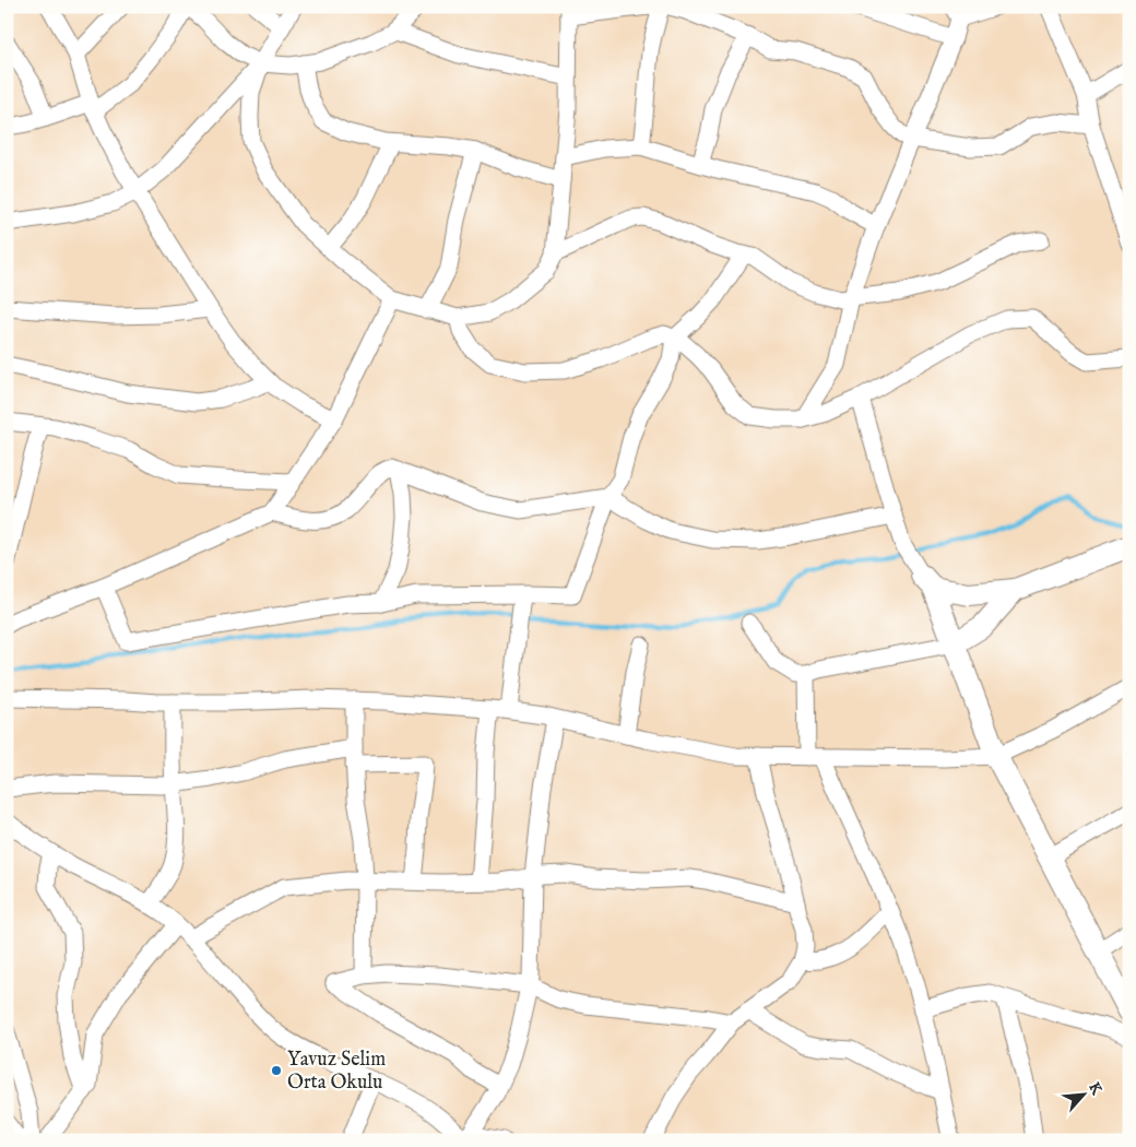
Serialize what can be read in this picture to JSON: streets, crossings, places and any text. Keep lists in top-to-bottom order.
{
  "places": ["Yavuz Selim Orta Okulu"],
  "north": "top right"
}
